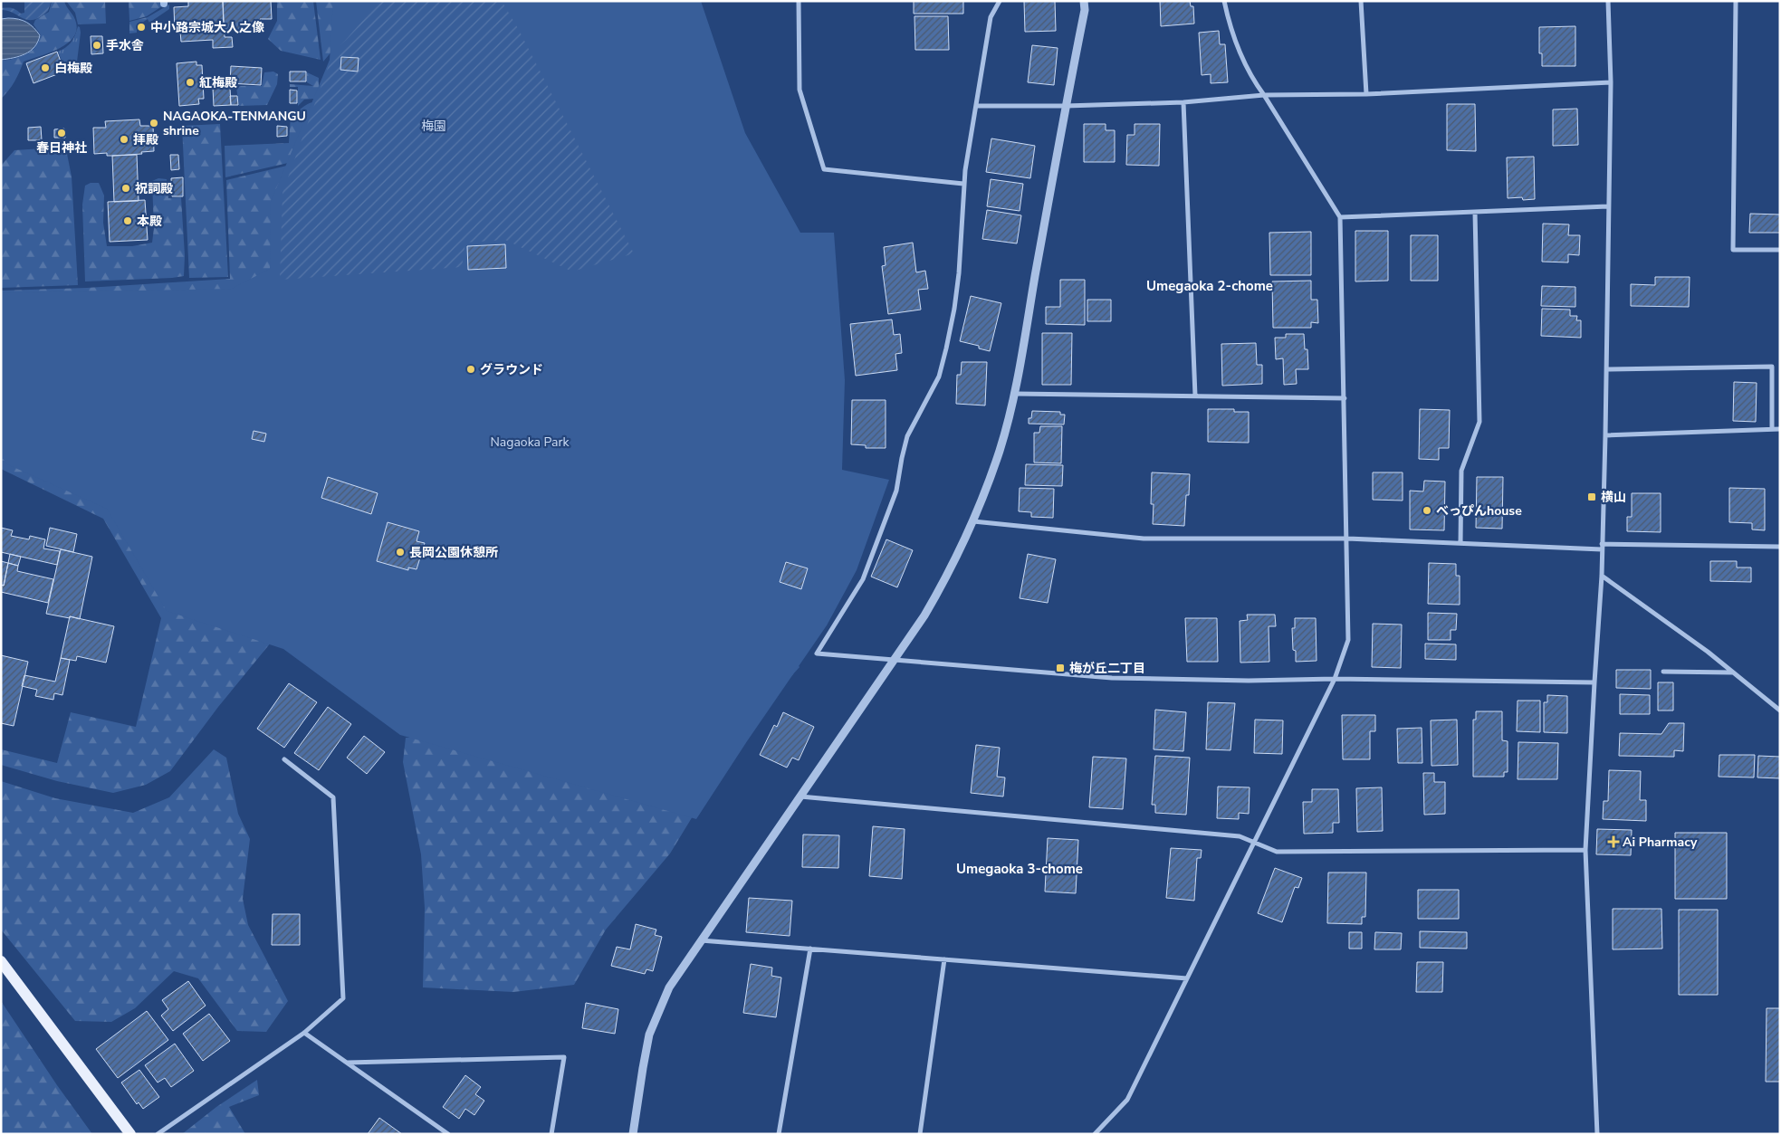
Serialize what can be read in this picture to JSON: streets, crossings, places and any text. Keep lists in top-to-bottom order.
{
  "districts": ["Umegaoka 2-chome", "Umegaoka 3-chome"],
  "parks": ["梅園", "Nagaoka Park"],
  "places": {
    "other": [
      "中小路宗城大人之像",
      "手水舎",
      "白梅殿",
      "紅梅殿",
      "NAGAOKA-TENMANGU shrine",
      "春日神社",
      "拝殿",
      "祝詞殿",
      "本殿",
      "グラウンド",
      "べっぴんhouse",
      "長岡公園休憩所"
    ],
    "transit": ["横山", "梅が丘二丁目"],
    "health": ["Ai Pharmacy"]
  }
}
